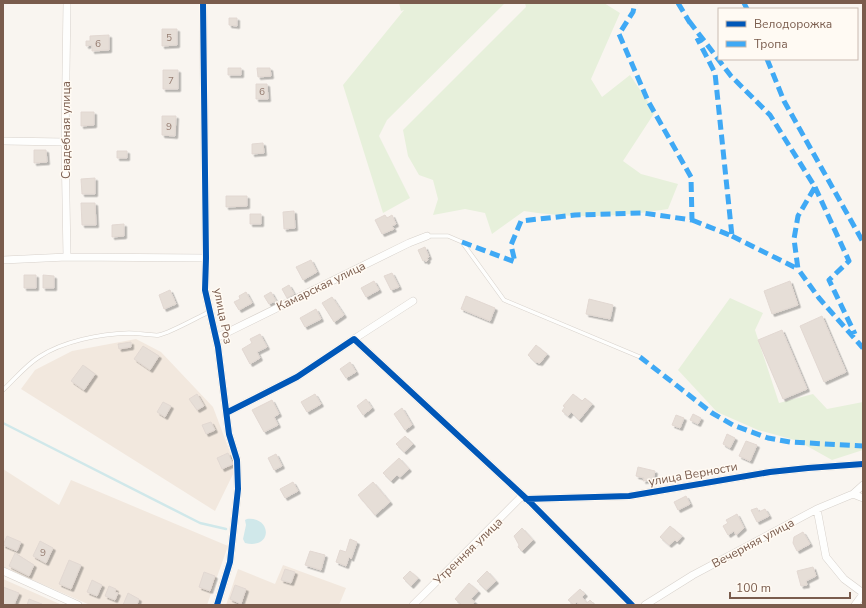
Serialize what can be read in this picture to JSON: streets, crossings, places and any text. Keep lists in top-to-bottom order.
{
  "streets": {
    "street": [
      "Свадебная улица",
      "Камарская улица",
      "улица Роз",
      "улица Верности",
      "Вечерняя улица",
      "Утренняя улица"
    ]
  },
  "crossings": [
    ["Камарская улица", "улица Роз"],
    ["улица Верности", "Утренняя улица"]
  ],
  "house_numbers": [
    "5",
    "6",
    "7",
    "6",
    "9",
    "9"
  ],
  "legend": ["Велодорожка", "Тропа"],
  "scale_bar": "100 m"
}
